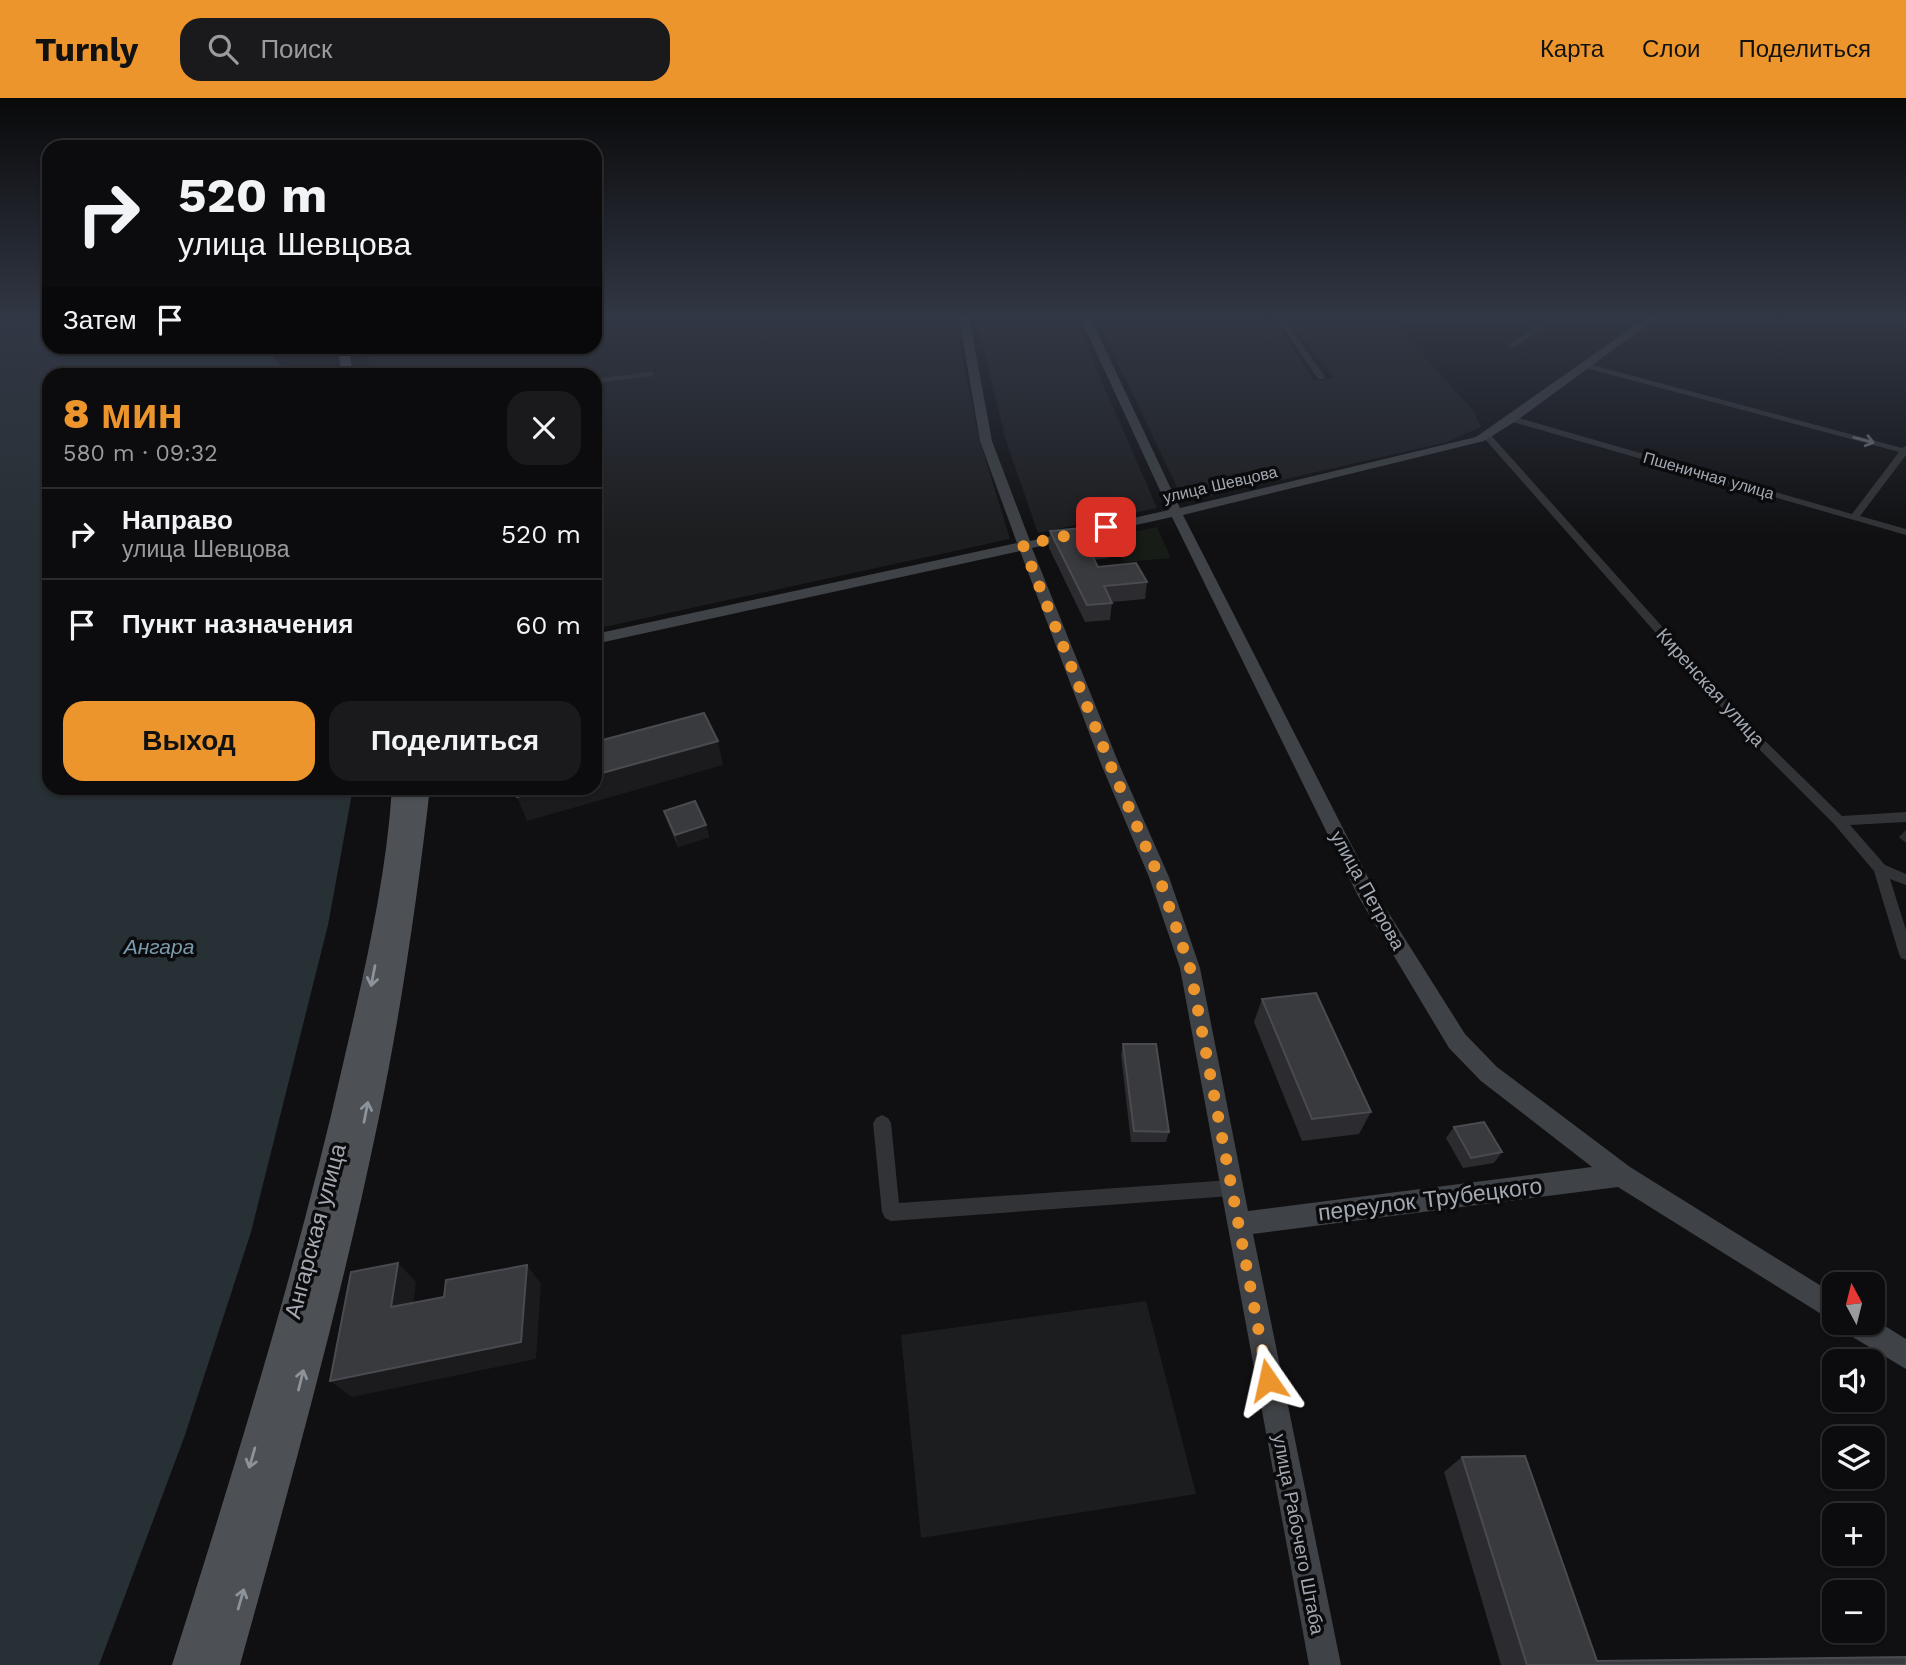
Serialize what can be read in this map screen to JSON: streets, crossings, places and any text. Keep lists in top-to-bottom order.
{
  "streets": {
    "main road": [
      "улица Шевцова",
      "улица Петрова",
      "переулок Трубецкого",
      "Ангарская улица",
      "улица Рабочего Штаба"
    ],
    "street": ["Пшеничная улица", "Киренская улица"]
  },
  "crossings": [
    ["Пшеничная улица", "улица Шевцова"],
    ["улица Шевцова", "Киренская улица"],
    ["улица Шевцова", "улица Петрова"],
    ["улица Шевцова", "улица Рабочего Штаба"],
    ["улица Петрова", "переулок Трубецкого"],
    ["переулок Трубецкого", "улица Рабочего Штаба"]
  ],
  "water": ["Ангара"],
  "north": "top",
  "page": {
    "header": "Turnly",
    "search": "Поиск",
    "nav": ["Карта", "Слои", "Поделиться"],
    "turn": ["520 m", "улица Шевцова"],
    "then": "Затем",
    "heading": ["8 мин", "580 m · 09:32"],
    "list": [
      {
        "name": "Направо",
        "note": "улица Шевцова",
        "value": "520 m"
      },
      {
        "name": "Пункт назначения",
        "value": "60 m"
      }
    ],
    "buttons": ["Выход", "Поделиться"],
    "map_buttons": ["+", "−"]
  }
}
